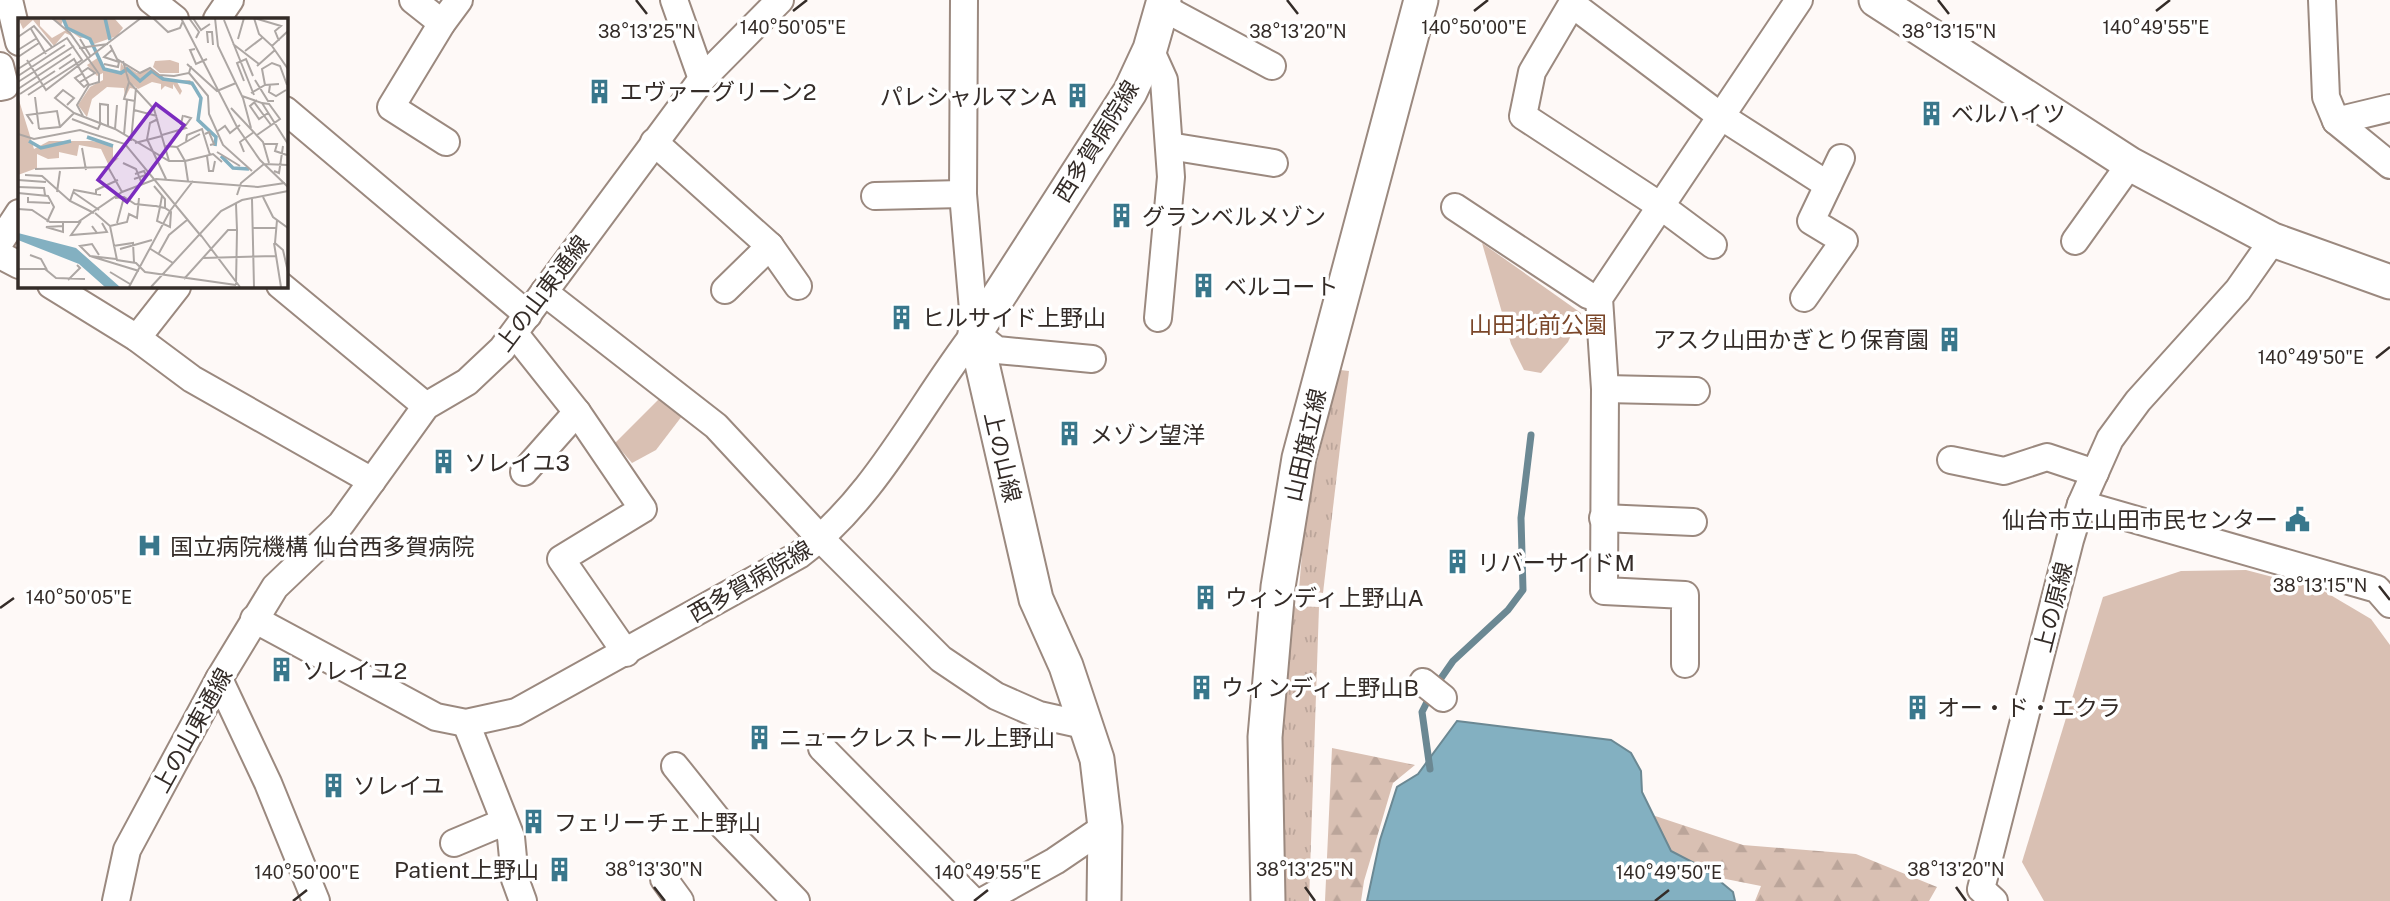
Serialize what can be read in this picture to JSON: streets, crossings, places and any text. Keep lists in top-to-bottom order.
{
  "streets": {
    "street": [
      "西多賀病院線",
      "上の山東通線",
      "山田旗立線",
      "上の山線",
      "上の原線"
    ]
  },
  "crossings": [
    ["西多賀病院線", "上の山東通線"],
    ["西多賀病院線", "上の山線"]
  ],
  "parks": ["山田北前公園"],
  "places": {
    "building": [
      "エヴァーグリーン2",
      "パレシャルマンA",
      "ベルハイツ",
      "グランベルメゾン",
      "ベルコート",
      "ヒルサイド上野山",
      "アスク山田かぎとり保育園",
      "メゾン望洋",
      "ソレイユ3",
      "リバーサイドM",
      "ウィンディ上野山A",
      "ソレイユ2",
      "ウィンディ上野山B",
      "オー・ド・エクラ",
      "ニュークレストール上野山",
      "ソレイユ",
      "フェリーチェ上野山",
      "Patient上野山"
    ],
    "public building": ["仙台市立山田市民センター"],
    "hospital": ["国立病院機構 仙台西多賀病院"]
  },
  "coordinates": [
    "140°49'55\"E",
    "140°50'05\"E",
    "140°50'00\"E",
    "38°13'25\"N",
    "38°13'20\"N",
    "38°13'15\"N",
    "140°49'50\"E",
    "38°13'30\"N"
  ]
}
